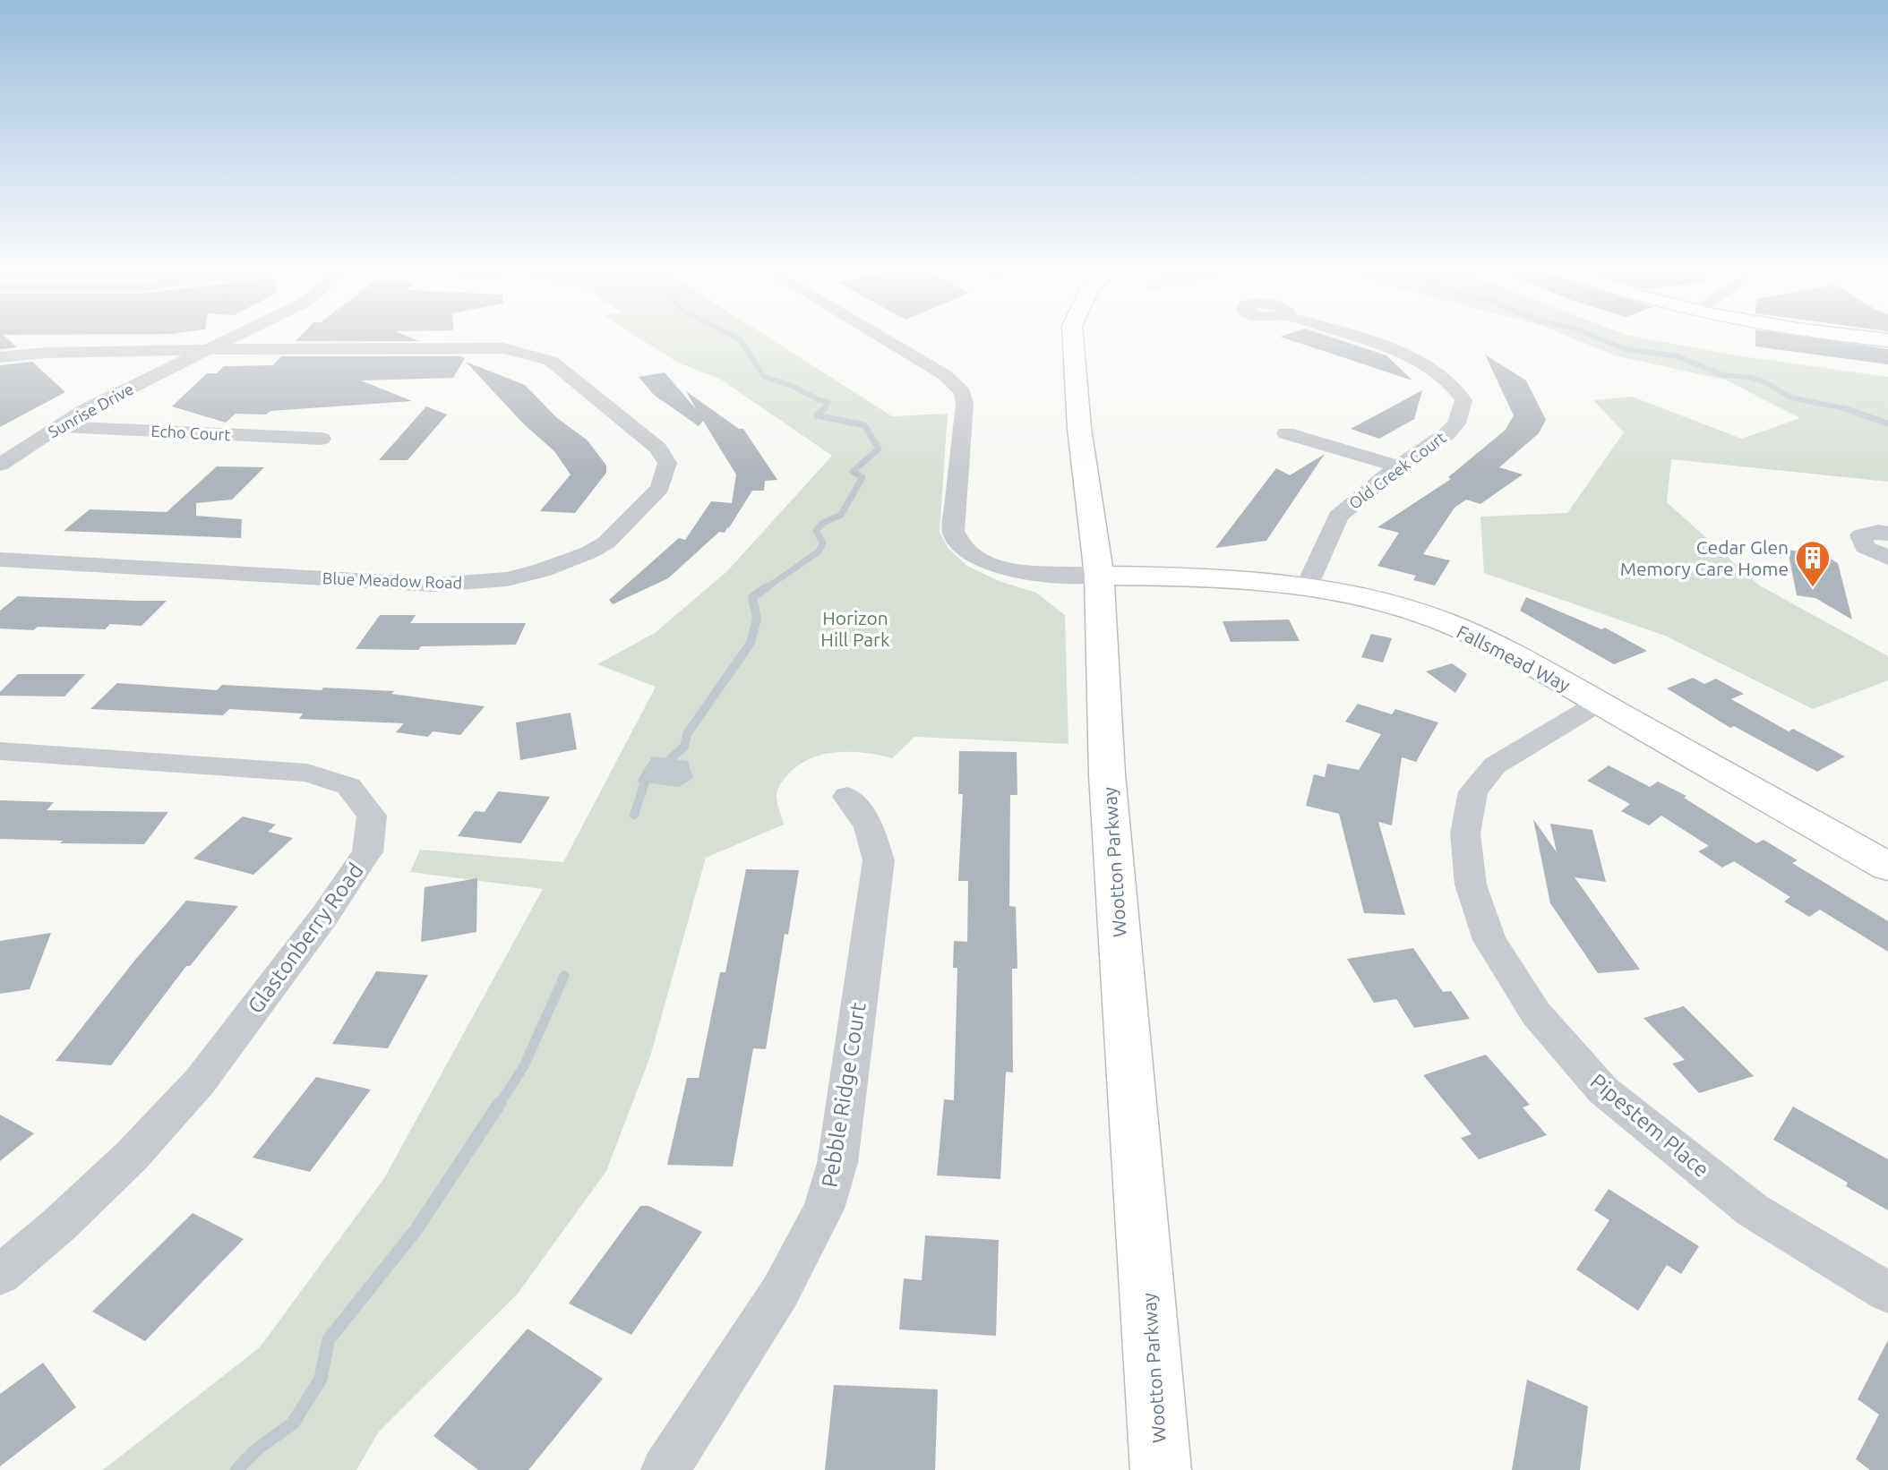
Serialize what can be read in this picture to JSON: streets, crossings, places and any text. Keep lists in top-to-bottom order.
{
  "streets": {
    "main road": ["Fallsmead Way", "Wootton Parkway"],
    "street": [
      "Sunrise Drive",
      "Echo Court",
      "Old Creek Court",
      "Blue Meadow Road",
      "Glastonberry Road",
      "Pebble Ridge Court",
      "Pipestem Place"
    ]
  },
  "crossings": [
    ["Sunrise Drive", "Echo Court"],
    ["Sunrise Drive", "Blue Meadow Road"],
    ["Old Creek Court", "Fallsmead Way"],
    ["Fallsmead Way", "Wootton Parkway"],
    ["Fallsmead Way", "Pipestem Place"]
  ],
  "parks": ["Horizon Hill Park"],
  "places": {
    "building": ["Cedar Glen Memory Care Home"]
  }
}
